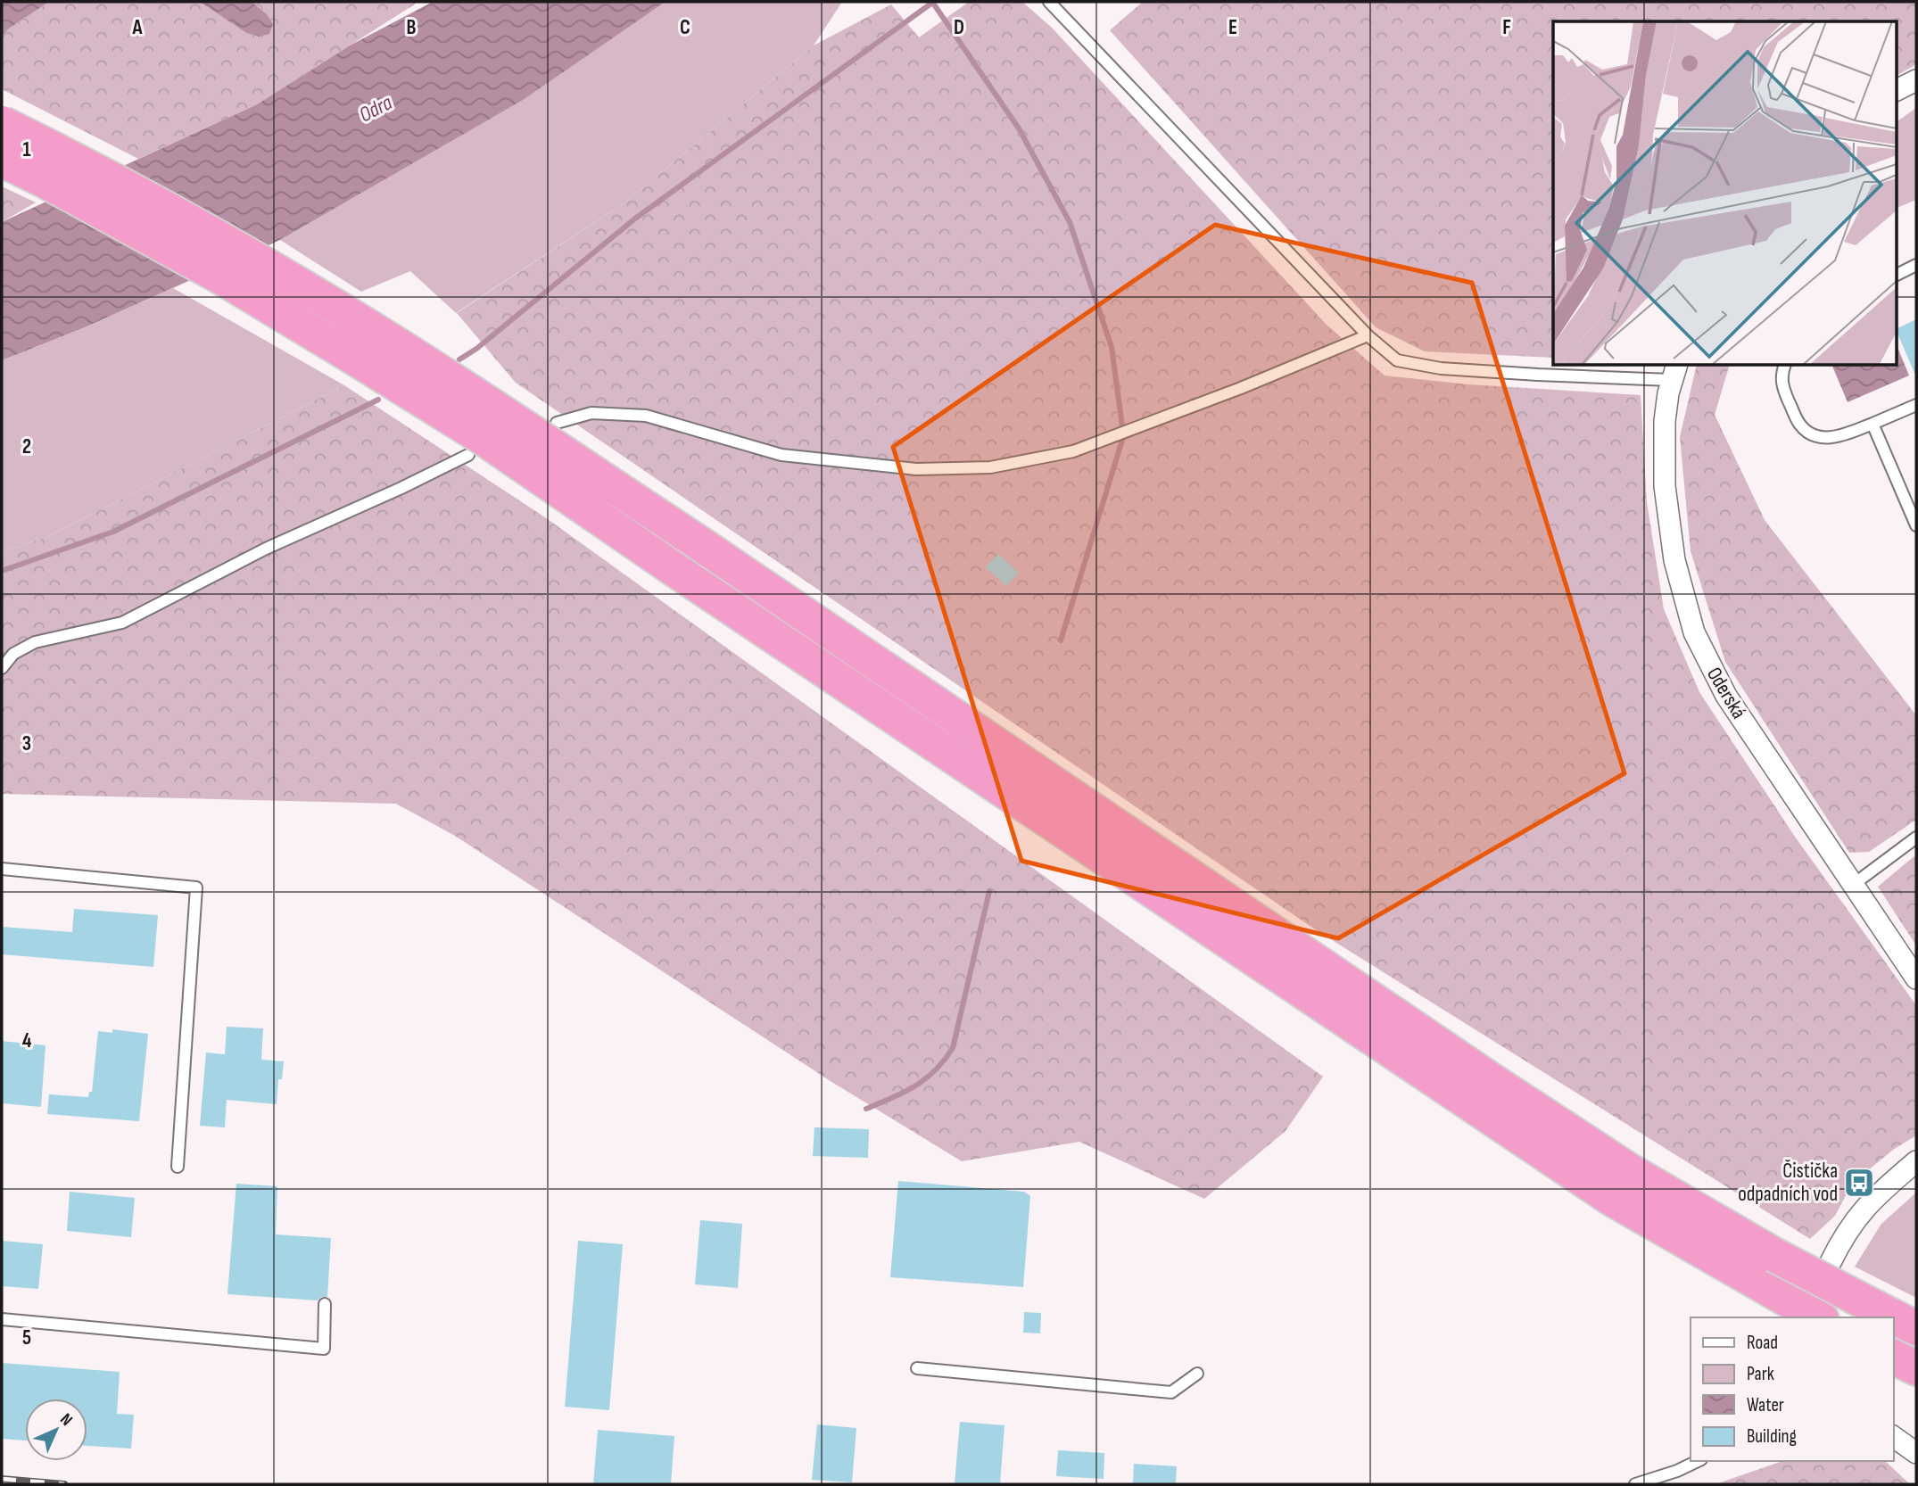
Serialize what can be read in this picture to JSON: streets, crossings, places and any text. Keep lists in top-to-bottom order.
{
  "streets": {
    "street": ["Oderská"]
  },
  "water": ["Odra"],
  "places": {
    "bus stop": ["Čistička odpadních vod"]
  },
  "legend": [
    "Road",
    "Park",
    "Water",
    "Building"
  ],
  "north": "top right",
  "grid": {
    "columns": [
      "A",
      "B",
      "C",
      "D",
      "E",
      "F"
    ],
    "rows": [
      "1",
      "2",
      "3",
      "4",
      "5"
    ]
  }
}
